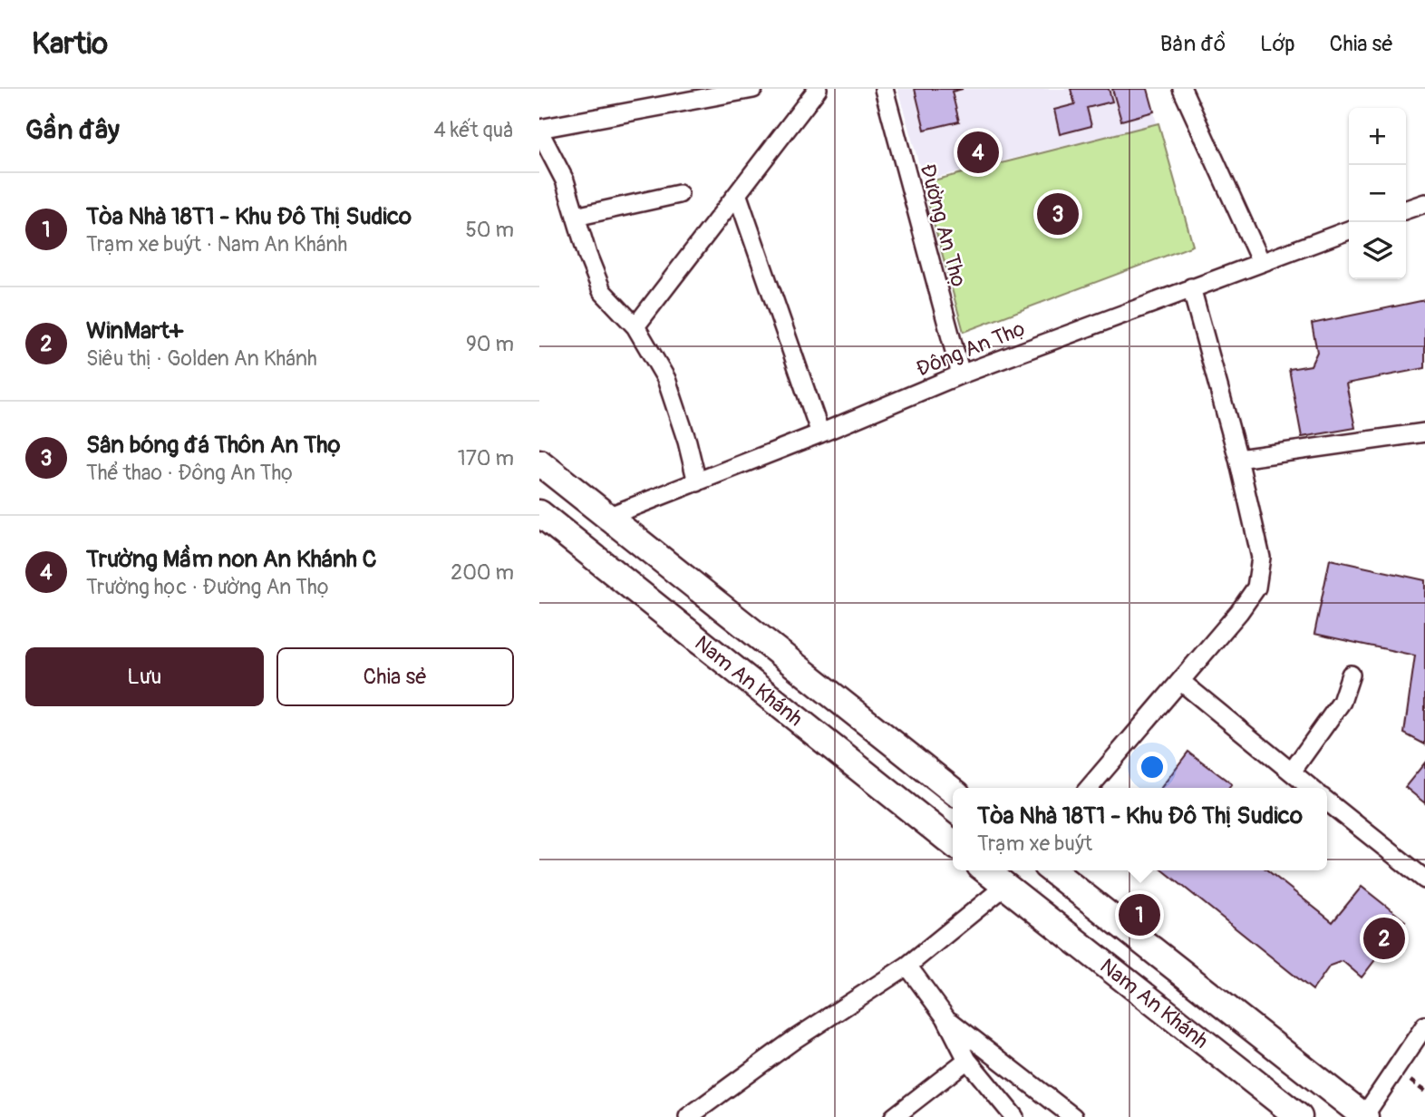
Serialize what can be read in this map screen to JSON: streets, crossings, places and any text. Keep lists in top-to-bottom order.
{
  "streets": {
    "street": ["Đường An Thọ", "Đông An Thọ", "Nam An Khánh"]
  },
  "crossings": [
    ["Đường An Thọ", "Đông An Thọ"],
    ["Đông An Thọ", "Nam An Khánh"]
  ],
  "page": {
    "header": "Kartio",
    "nav": ["Bản đồ", "Lớp", "Chia sẻ"],
    "heading": ["Gần đây", "4 kết quả"],
    "map_buttons": ["+", "−"],
    "pins": [
      "4",
      "3",
      "1",
      "2"
    ],
    "list": [
      {
        "mark": "1",
        "name": "Tòa Nhà 18T1 - Khu Đô Thị Sudico",
        "note": "Trạm xe buýt · Nam An Khánh",
        "value": "50 m"
      },
      {
        "mark": "2",
        "name": "WinMart+",
        "note": "Siêu thị · Golden An Khánh",
        "value": "90 m"
      },
      {
        "mark": "3",
        "name": "Sân bóng đá Thôn An Thọ",
        "note": "Thể thao · Đông An Thọ",
        "value": "170 m"
      },
      {
        "mark": "4",
        "name": "Trường Mầm non An Khánh C",
        "note": "Trường học · Đường An Thọ",
        "value": "200 m"
      }
    ],
    "buttons": ["Lưu", "Chia sẻ"],
    "popup": ["Tòa Nhà 18T1 - Khu Đô Thị Sudico", "Trạm xe buýt"]
  }
}
